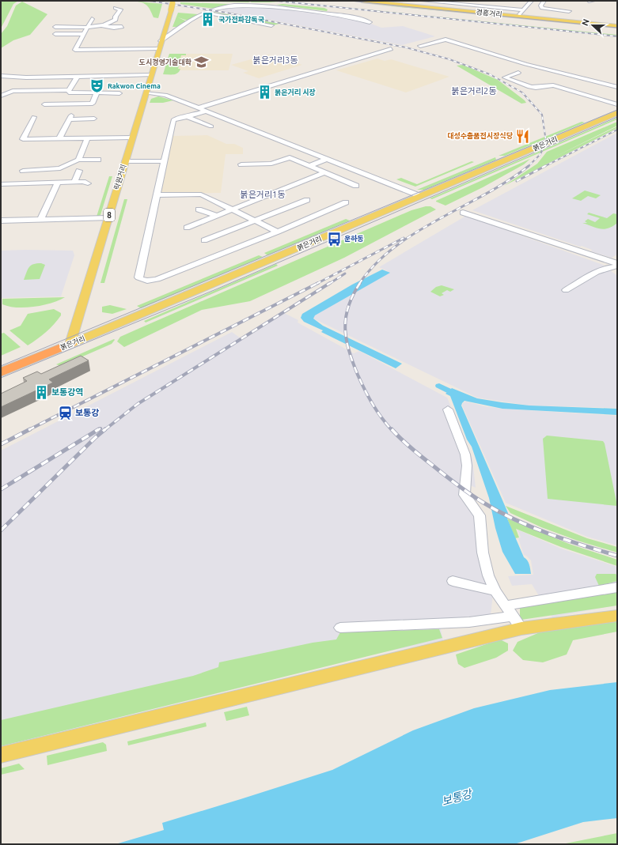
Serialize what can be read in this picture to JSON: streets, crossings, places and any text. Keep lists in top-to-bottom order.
{
  "streets": {
    "highway": ["붉은거리"],
    "main road": ["경흥거리", "락원거리", "8"]
  },
  "crossings": [
    ["붉은거리", "락원거리"]
  ],
  "districts": ["붉은거리3동", "붉은거리2동", "붉은거리1동"],
  "water": ["보통강"],
  "places": {
    "building": ["국가전파감독국", "붉은거리 시장", "보통강역"],
    "school or university": ["도시경영기술대학"],
    "theatre": ["Rakwon Cinema"],
    "restaurant": ["대성수출품전시장식당"],
    "bus stop": ["운하동"],
    "station": ["보통강"]
  },
  "north": "left"
}
